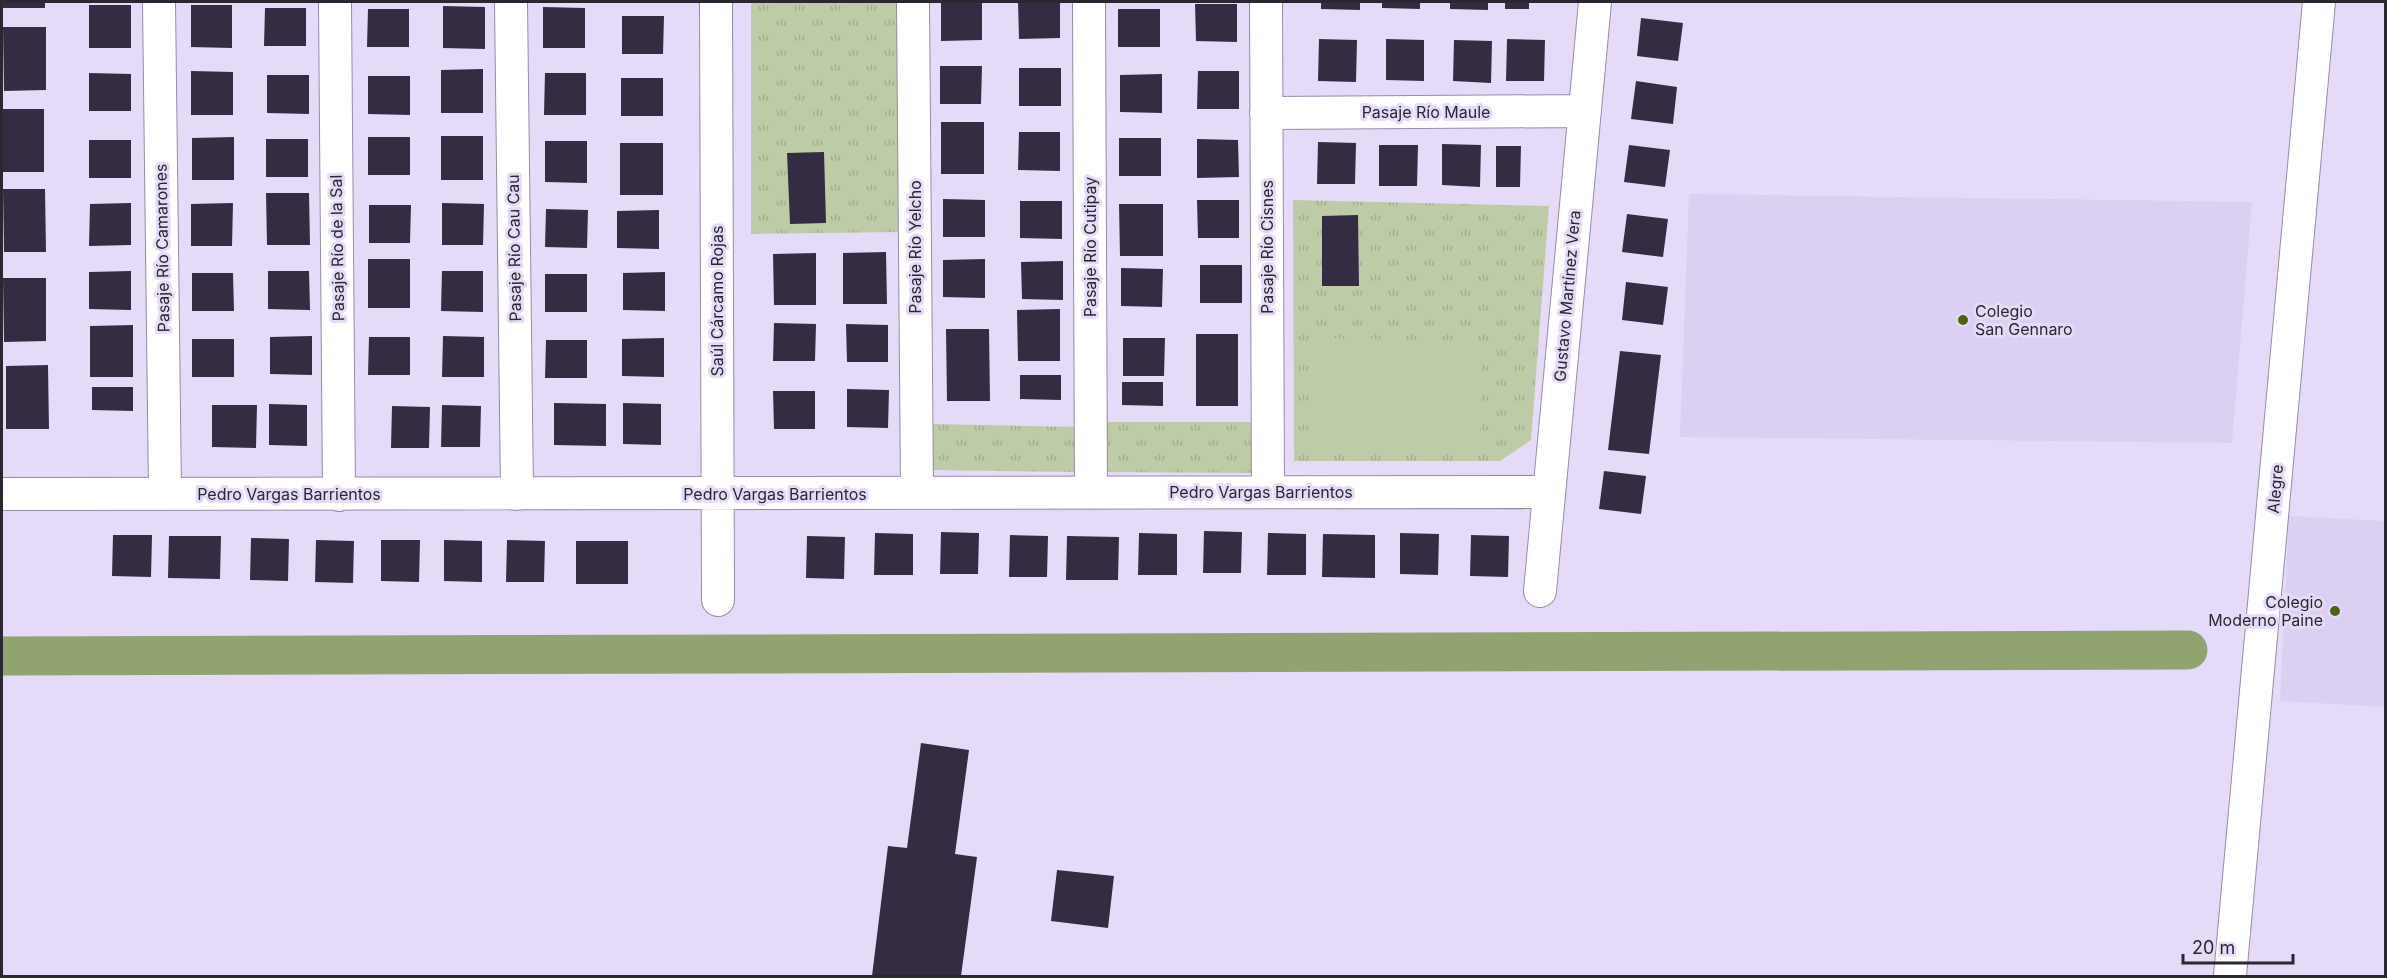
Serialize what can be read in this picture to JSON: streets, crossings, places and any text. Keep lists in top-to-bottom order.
{
  "streets": {
    "street": [
      "Pasaje Río Maule",
      "Pasaje Río Yelcho",
      "Pasaje Río Cutipay",
      "Pasaje Río Cisnes",
      "Pasaje Río Camarones",
      "Pasaje Río de la Sal",
      "Pasaje Río Cau Cau",
      "Gustavo Martínez Vera",
      "Saúl Cárcamo Rojas",
      "Alegre",
      "Pedro Vargas Barrientos"
    ]
  },
  "crossings": [
    ["Pasaje Río Maule", "Pasaje Río Cisnes"],
    ["Pasaje Río Maule", "Gustavo Martínez Vera"],
    ["Pasaje Río Yelcho", "Pedro Vargas Barrientos"],
    ["Pasaje Río Cutipay", "Pedro Vargas Barrientos"],
    ["Pasaje Río Cisnes", "Pedro Vargas Barrientos"],
    ["Pasaje Río Camarones", "Pedro Vargas Barrientos"],
    ["Pasaje Río de la Sal", "Pedro Vargas Barrientos"],
    ["Pasaje Río Cau Cau", "Pedro Vargas Barrientos"],
    ["Gustavo Martínez Vera", "Pedro Vargas Barrientos"],
    ["Saúl Cárcamo Rojas", "Pedro Vargas Barrientos"]
  ],
  "places": ["Colegio San Gennaro", "Colegio Moderno Paine"],
  "scale_bar": "20 m"
}
